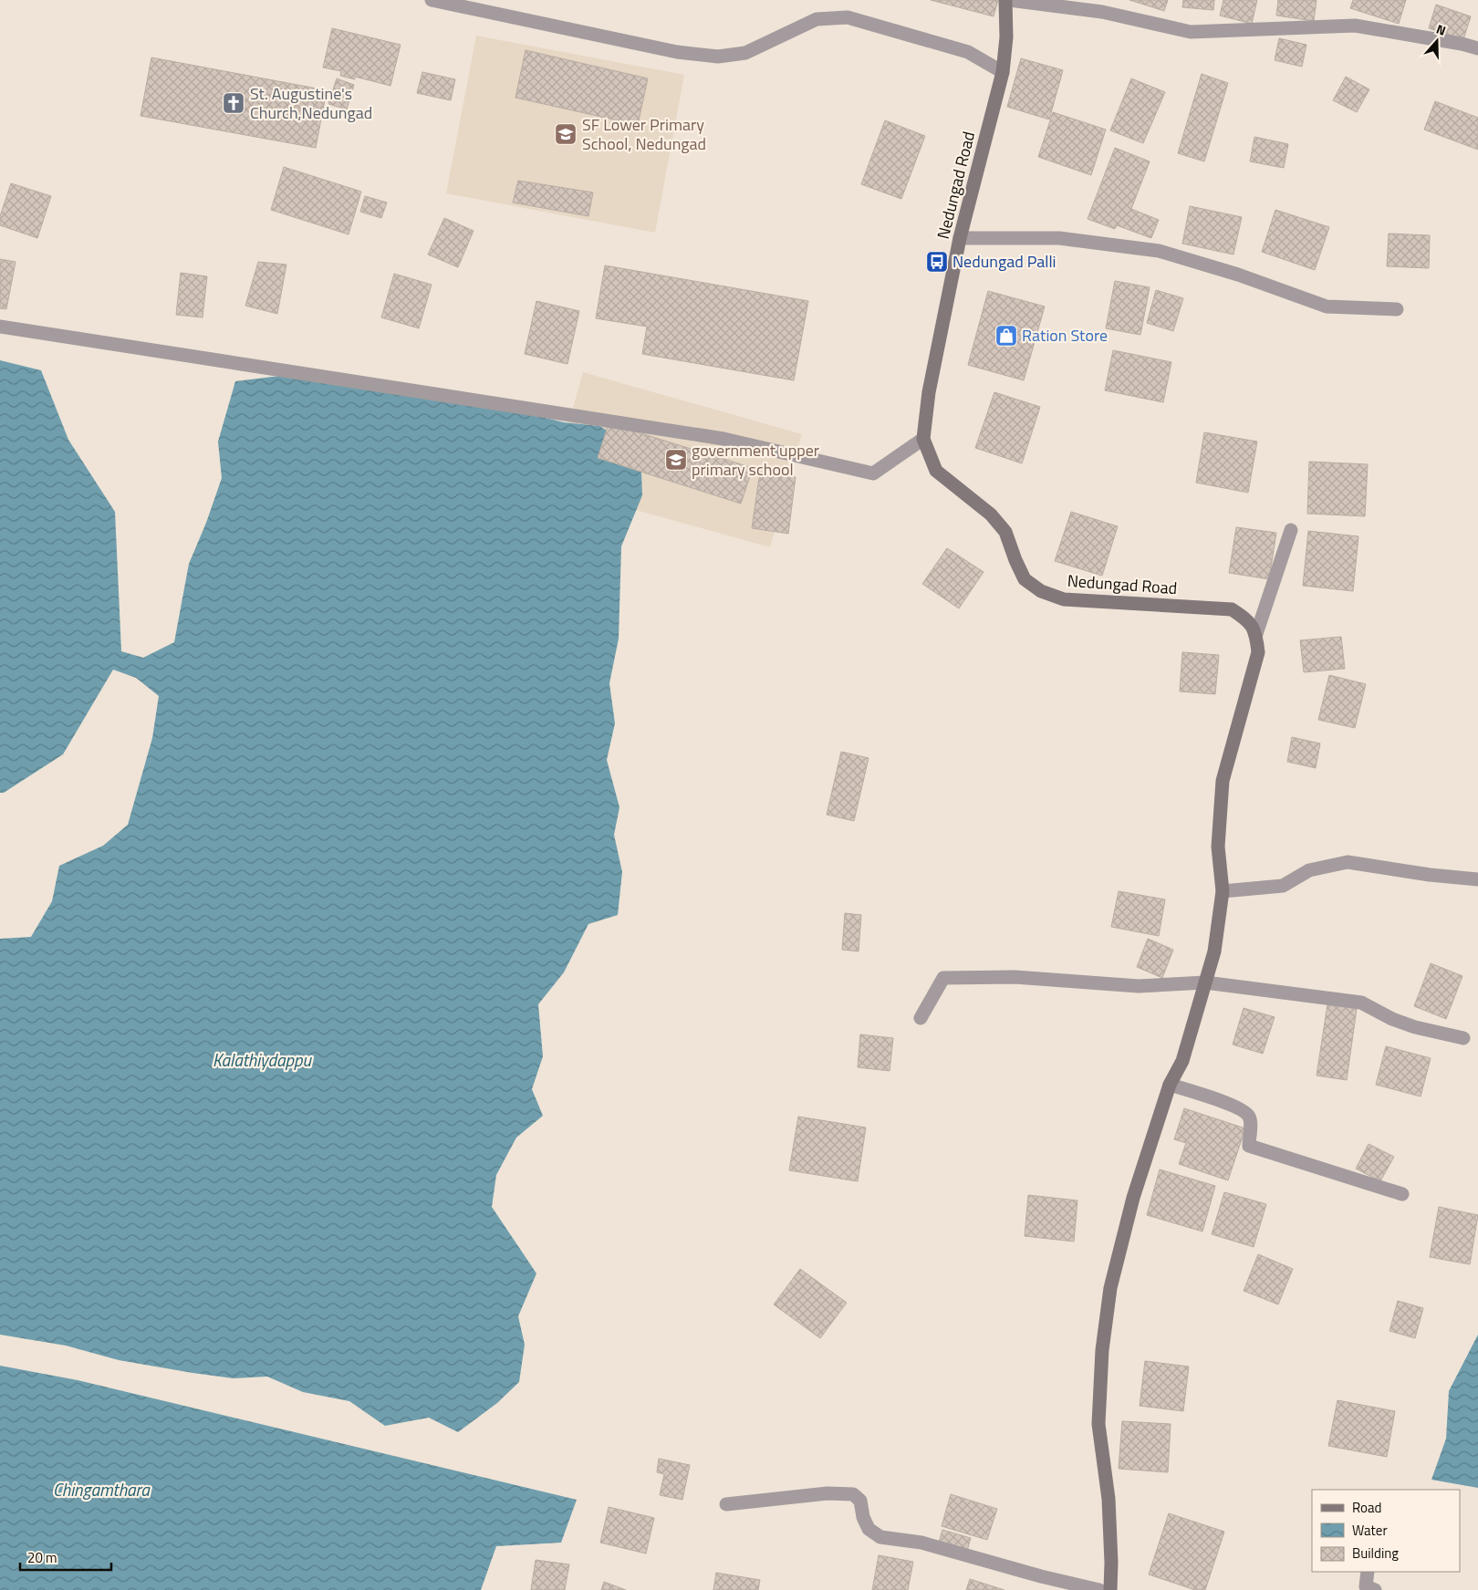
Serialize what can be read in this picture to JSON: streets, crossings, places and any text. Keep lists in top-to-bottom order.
{
  "streets": {
    "main road": ["Nedungad Road"]
  },
  "water": ["Kalathiydappu", "Chingamthara"],
  "places": {
    "church": ["St. Augustine's Church,Nedungad"],
    "school or university": ["SF Lower Primary School, Nedungad", "government upper primary school"],
    "bus stop": ["Nedungad Palli"],
    "shop": ["Ration Store"]
  },
  "legend": ["Road", "Water", "Building"],
  "scale_bar": "20 m",
  "north": "top"
}
